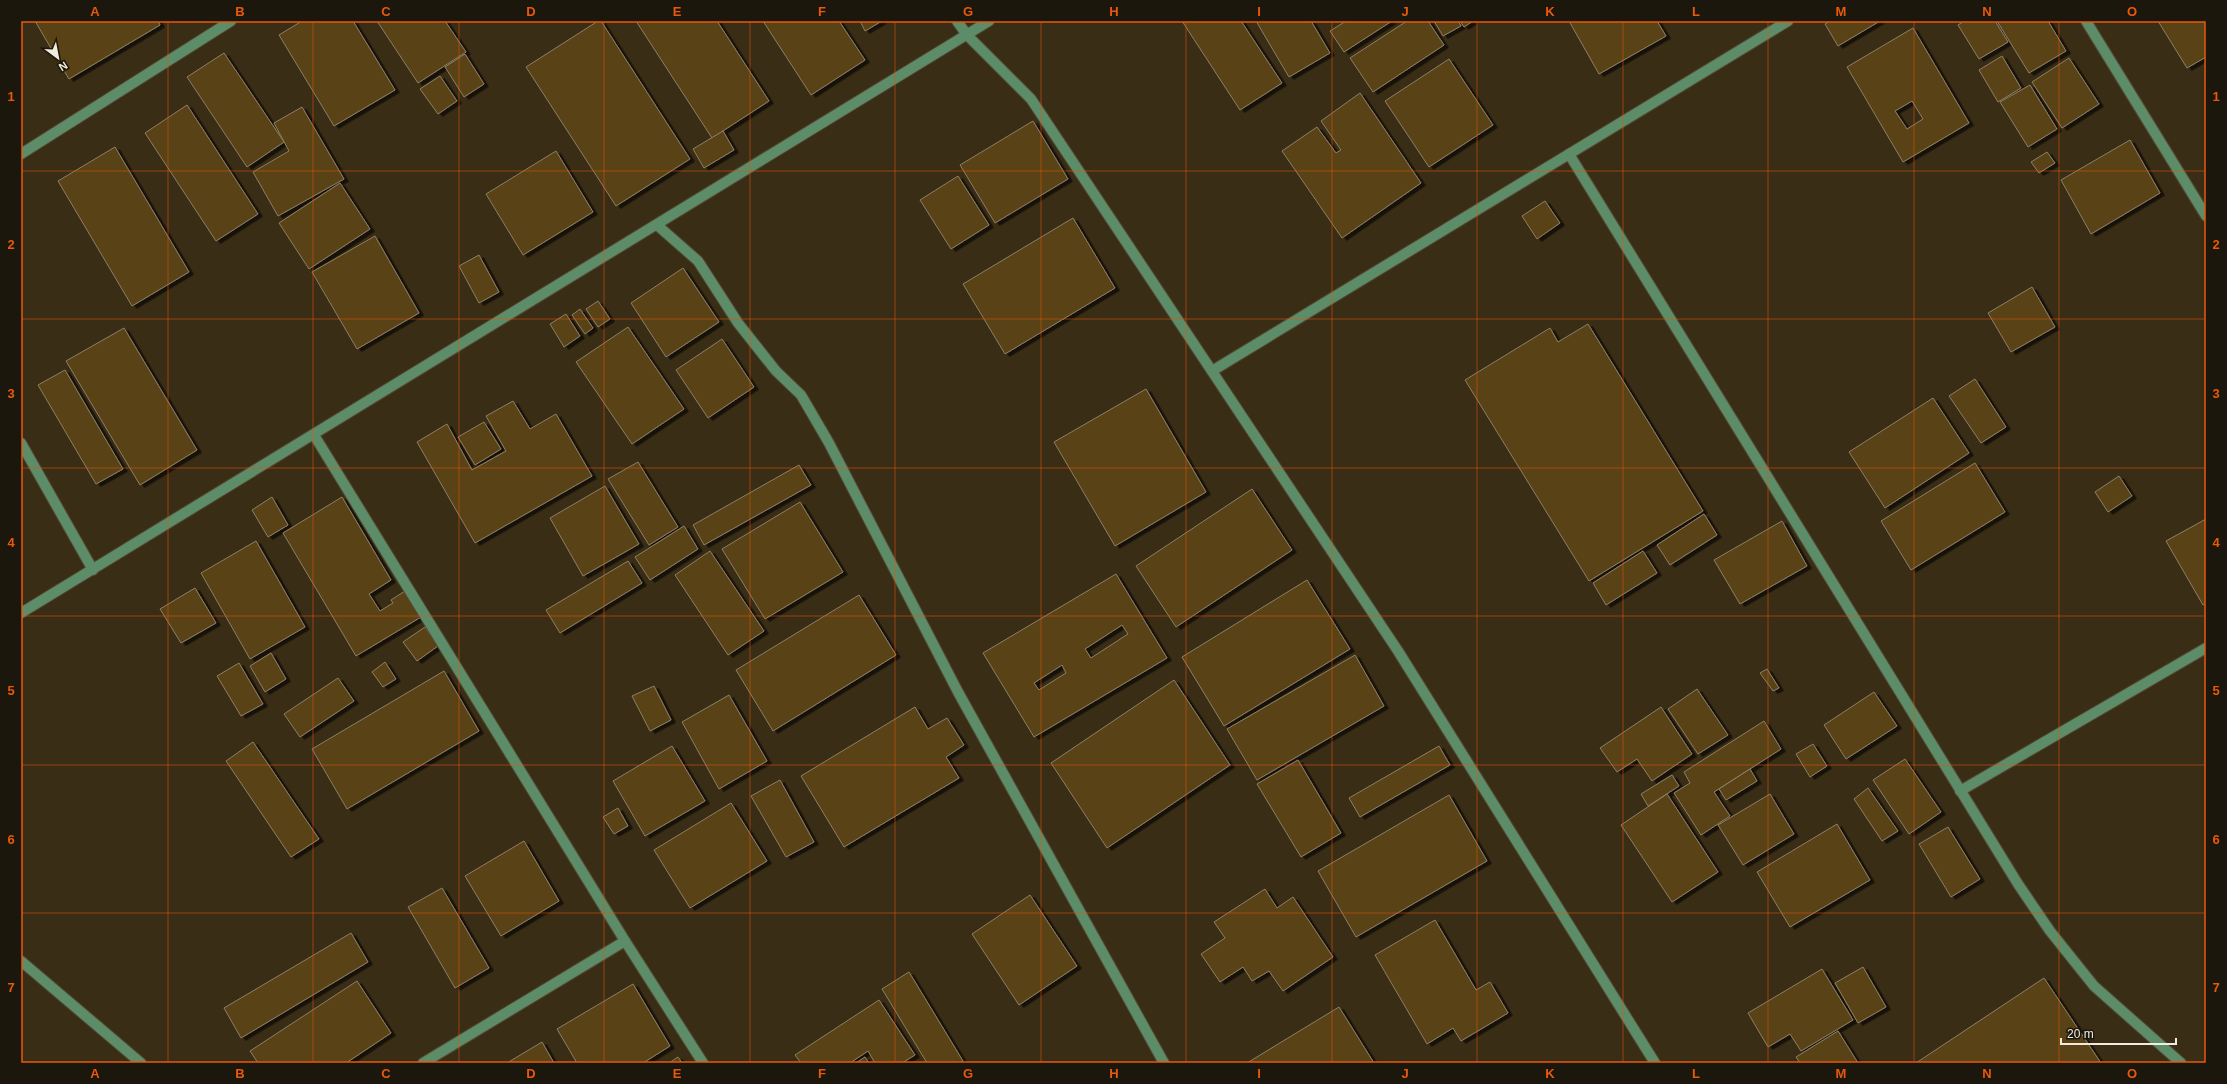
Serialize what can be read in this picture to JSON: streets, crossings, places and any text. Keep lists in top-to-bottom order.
{
  "scale_bar": "20 m",
  "north": "bottom right",
  "grid": {
    "columns": [
      "A",
      "B",
      "C",
      "D",
      "E",
      "F",
      "G",
      "H",
      "I",
      "J",
      "K",
      "L",
      "M",
      "N",
      "O"
    ],
    "rows": [
      "1",
      "2",
      "3",
      "4",
      "5",
      "6",
      "7"
    ]
  }
}
